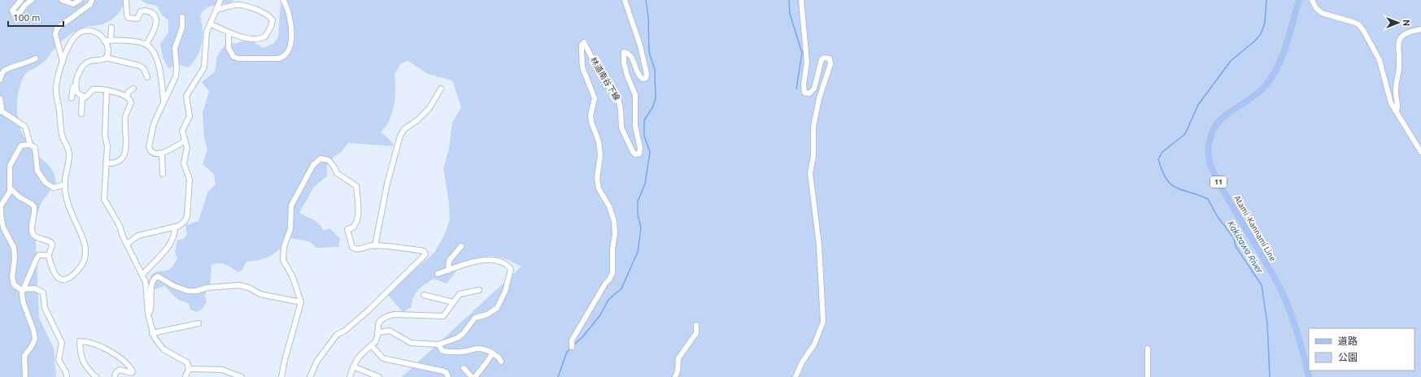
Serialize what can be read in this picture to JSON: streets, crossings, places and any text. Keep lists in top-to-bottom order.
{
  "streets": {
    "main road": ["11", "Atami -Kannami Line"],
    "street": ["林道南谷下線"]
  },
  "water": ["Kakizawa River"],
  "legend": ["道路", "公園"],
  "scale_bar": "100 m",
  "north": "right"
}
